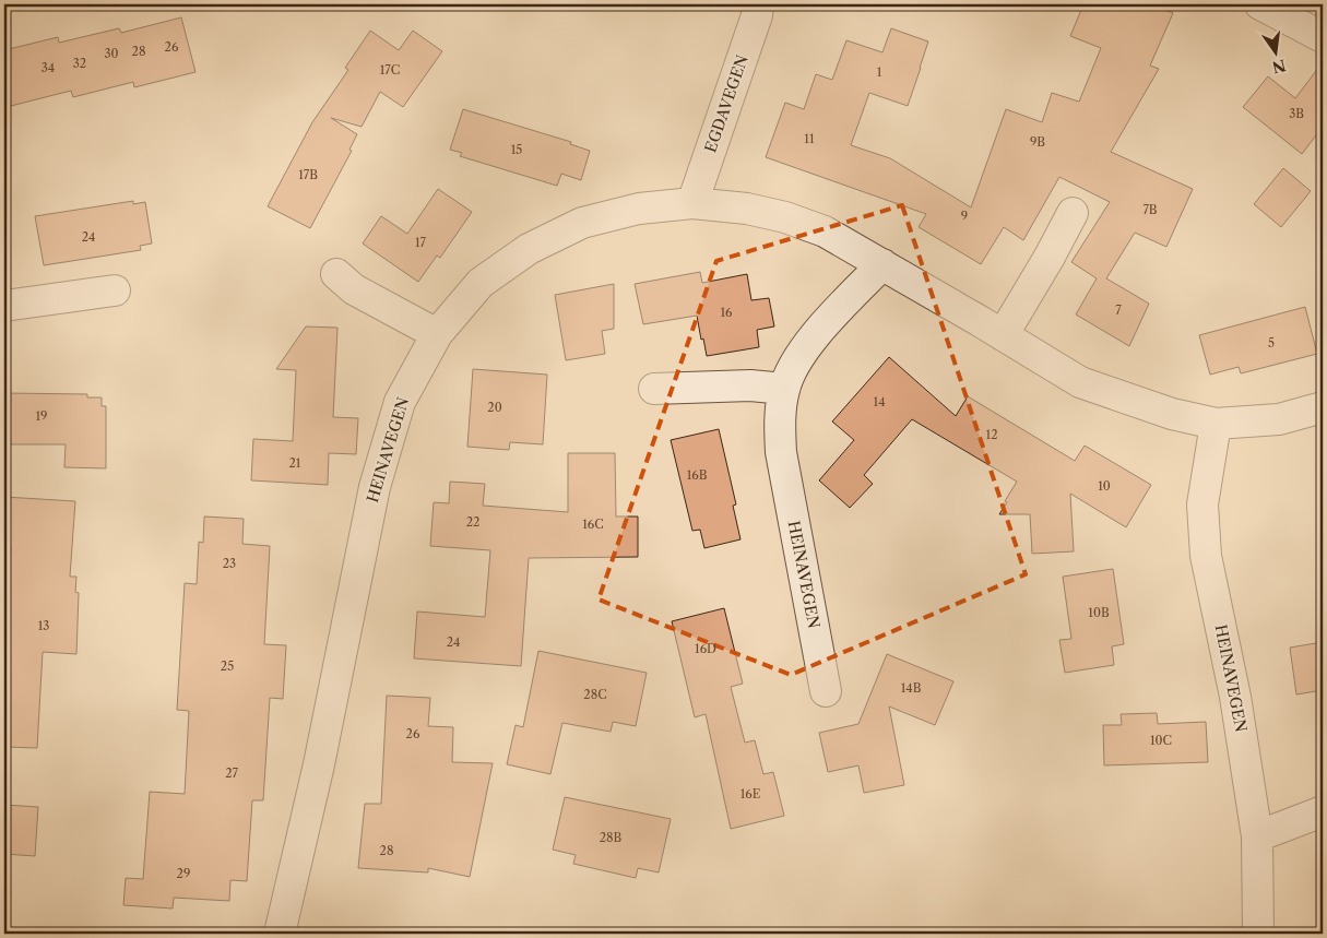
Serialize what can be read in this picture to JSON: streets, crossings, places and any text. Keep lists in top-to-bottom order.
{
  "streets": {
    "street": ["EGDAVEGEN", "HEINAVEGEN"]
  },
  "crossings": [
    ["EGDAVEGEN", "HEINAVEGEN"]
  ],
  "house_numbers": [
    "26",
    "28",
    "30",
    "32",
    "34",
    "17C",
    "1",
    "3B",
    "11",
    "9B",
    "15",
    "17B",
    "7B",
    "9",
    "24",
    "17",
    "7",
    "16",
    "5",
    "14",
    "20",
    "19",
    "12",
    "21",
    "16B",
    "10",
    "22",
    "16C",
    "23",
    "10B",
    "13",
    "24",
    "16D",
    "25",
    "14B",
    "28C",
    "26",
    "10C",
    "27",
    "16E",
    "28B",
    "28",
    "29"
  ],
  "north": "bottom"
}
